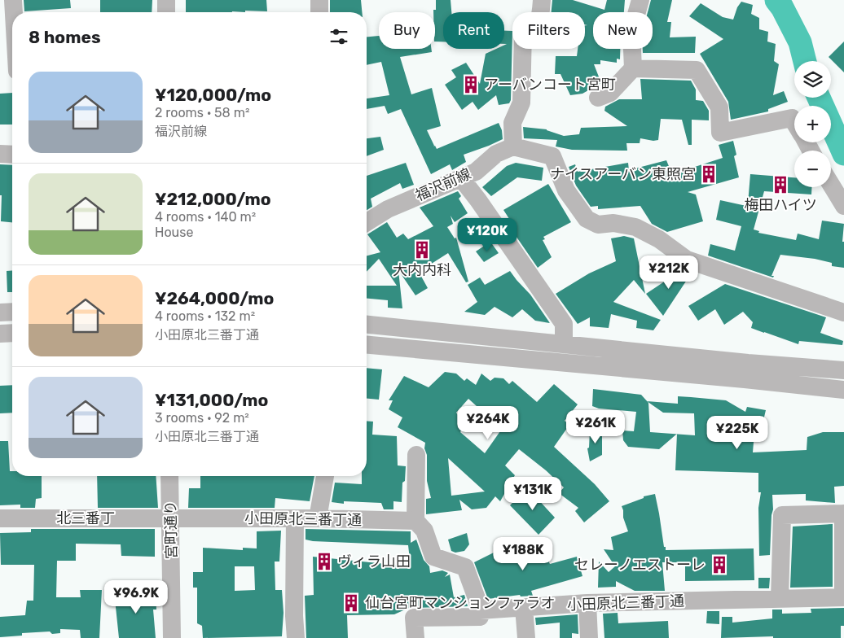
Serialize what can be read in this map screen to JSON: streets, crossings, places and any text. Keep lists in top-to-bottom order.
{
  "streets": {
    "street": [
      "福沢前線",
      "北三番丁",
      "小田原北三番丁通",
      "宮町通り"
    ]
  },
  "crossings": [
    ["北三番丁", "小田原北三番丁通"],
    ["北三番丁", "宮町通り"],
    ["小田原北三番丁通", "宮町通り"]
  ],
  "places": {
    "building": [
      "アーバンコート宮町",
      "ナイスアーバン東照宮",
      "梅田ハイツ",
      "大内内科",
      "ヴィラ山田",
      "セレーノエストーレ",
      "仙台宮町マンションファラオ"
    ]
  },
  "page": {
    "chip": [
      "Buy",
      "Rent",
      "Filters",
      "New"
    ],
    "heading": "8 homes",
    "map_buttons": ["+", "−"],
    "list": [
      {
        "name": "¥120,000/mo",
        "note": "2 rooms · 58 m² · 福沢前線"
      },
      {
        "name": "¥212,000/mo",
        "note": "4 rooms · 140 m² · House"
      },
      {
        "name": "¥264,000/mo",
        "note": "4 rooms · 132 m² · 小田原北三番丁通"
      },
      {
        "name": "¥131,000/mo",
        "note": "3 rooms · 92 m² · 小田原北三番丁通"
      }
    ],
    "price": [
      "¥120K",
      "¥212K",
      "¥264K",
      "¥261K",
      "¥225K",
      "¥131K",
      "¥188K",
      "¥96.9K"
    ]
  }
}
